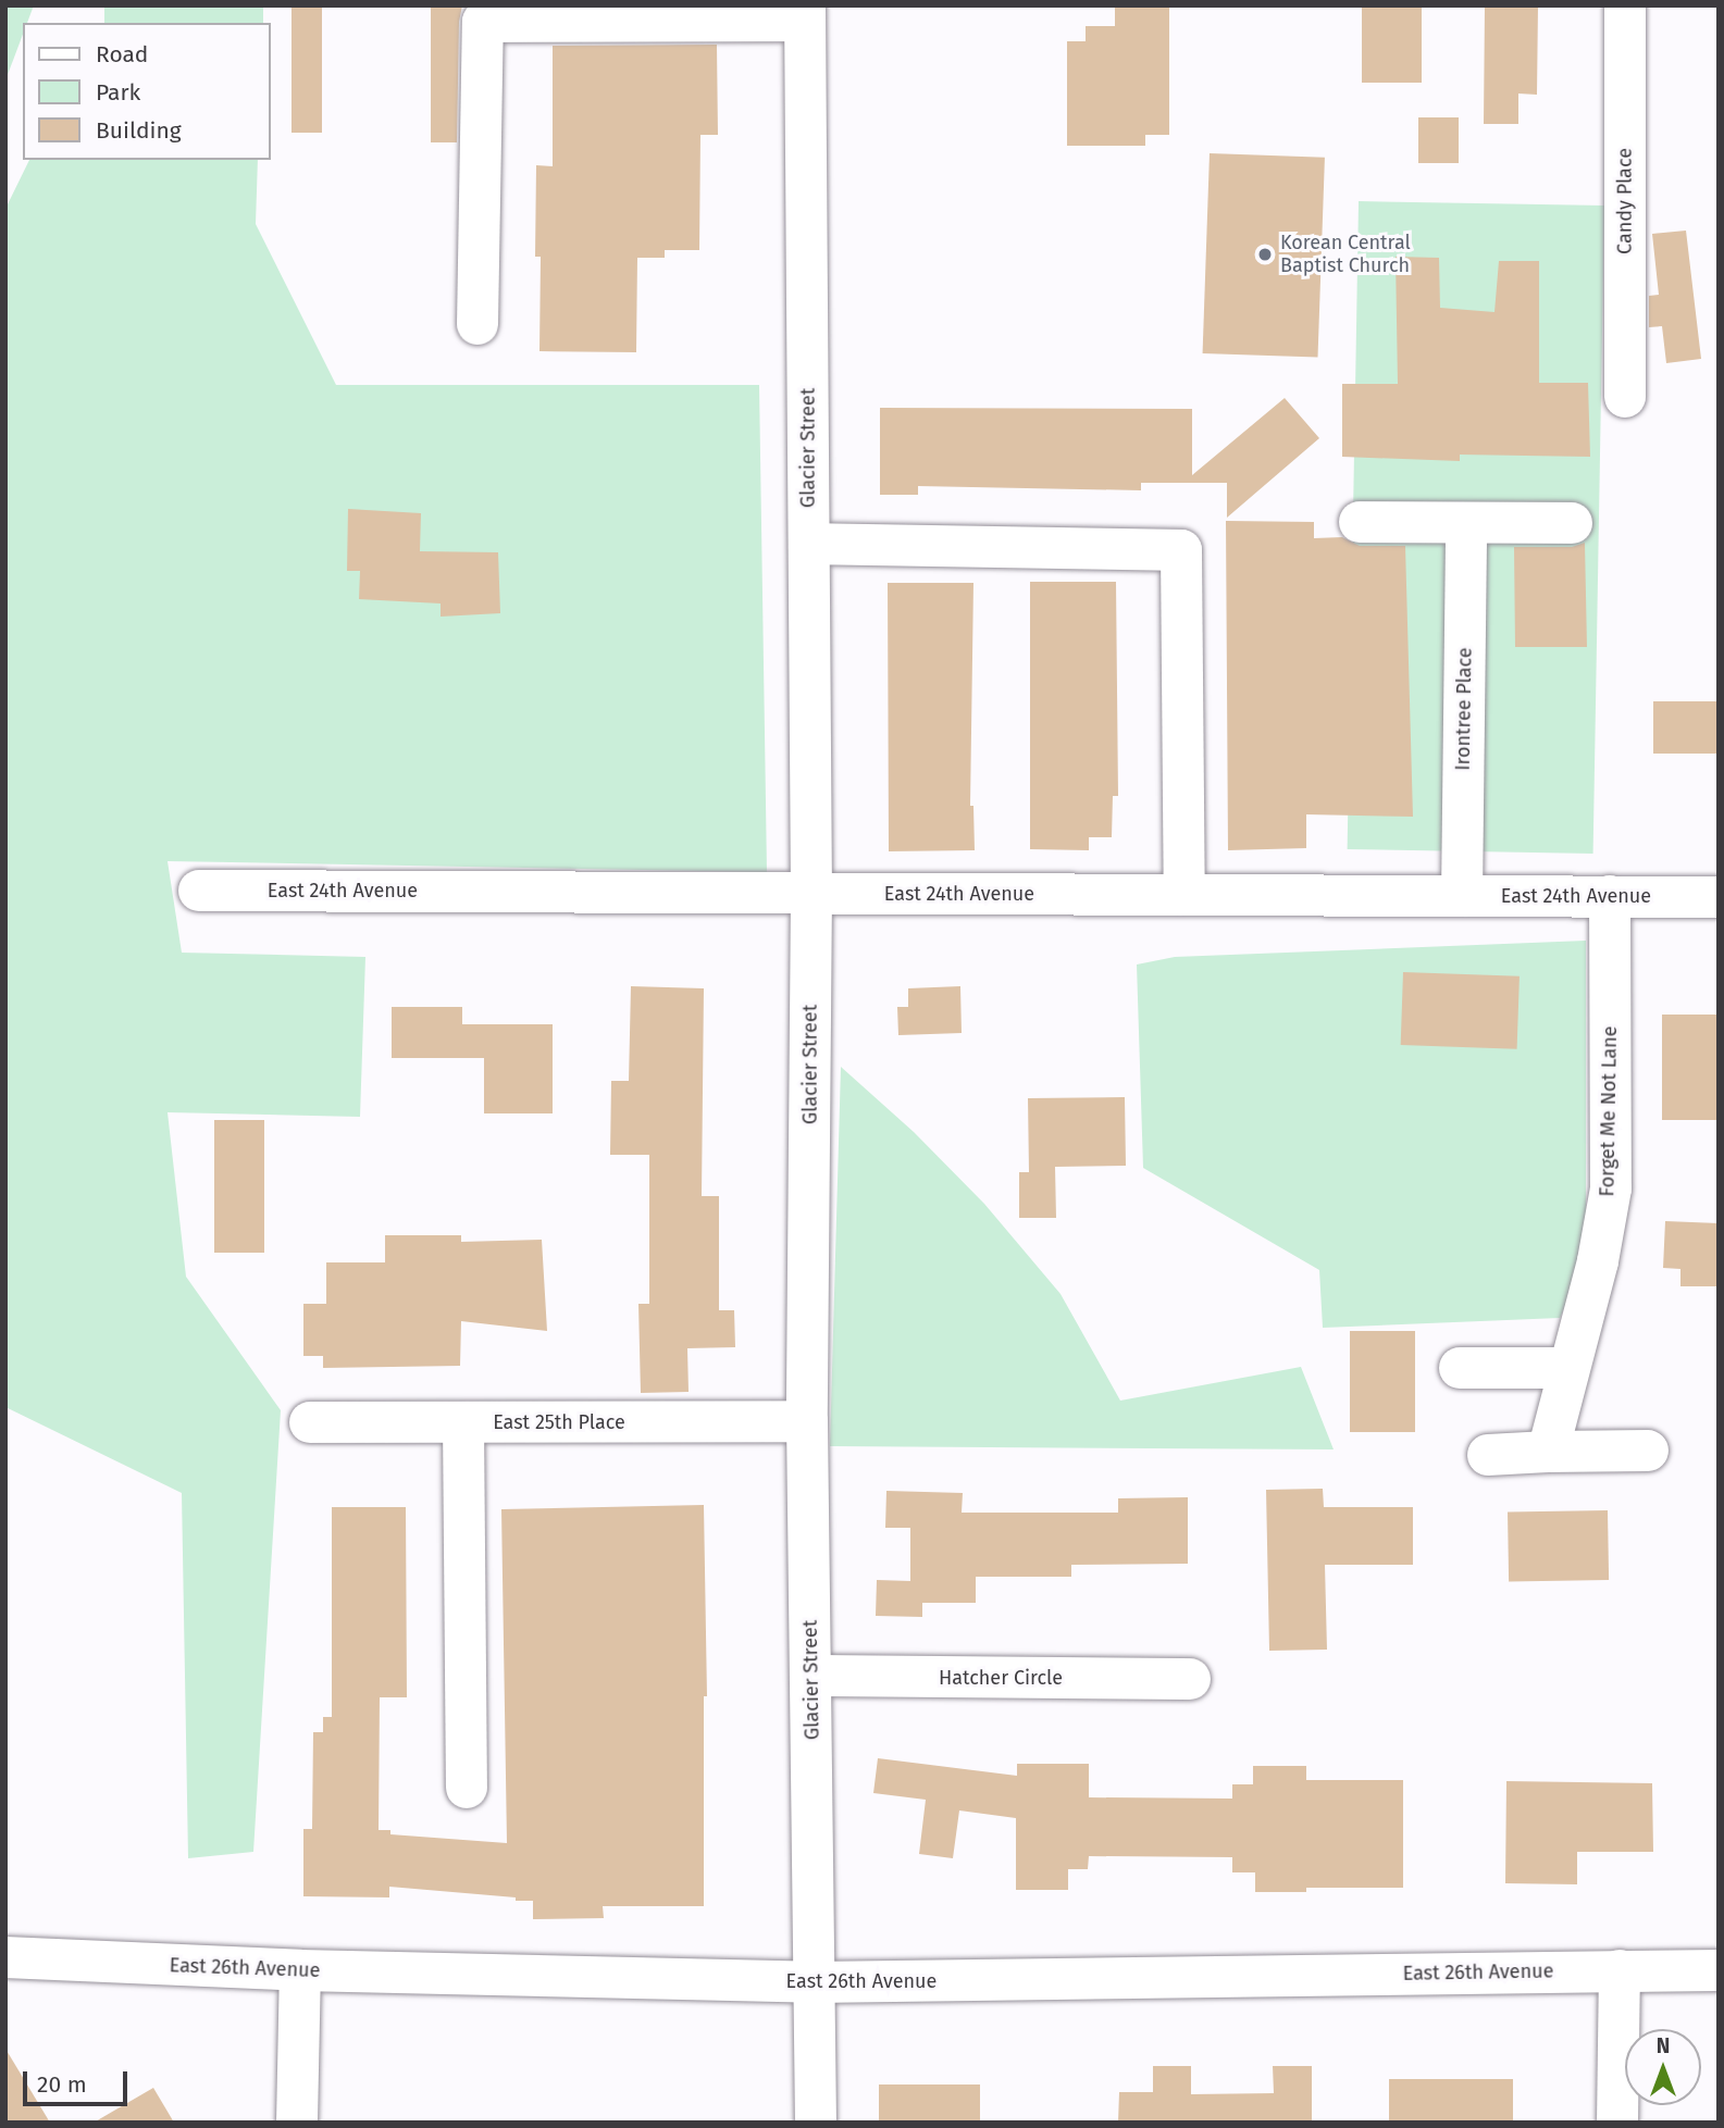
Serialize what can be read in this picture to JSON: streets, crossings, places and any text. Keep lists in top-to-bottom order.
{
  "streets": {
    "street": [
      "Candy Place",
      "Glacier Street",
      "Irontree Place",
      "East 24th Avenue",
      "Forget Me Not Lane",
      "East 25th Place",
      "Hatcher Circle",
      "East 26th Avenue"
    ]
  },
  "crossings": [
    ["Glacier Street", "East 24th Avenue"],
    ["Glacier Street", "East 25th Place"],
    ["Glacier Street", "Hatcher Circle"],
    ["Glacier Street", "East 26th Avenue"],
    ["Irontree Place", "East 24th Avenue"],
    ["East 24th Avenue", "Forget Me Not Lane"]
  ],
  "places": ["Korean Central Baptist Church"],
  "legend": ["Road", "Park", "Building"],
  "scale_bar": "20 m",
  "north": "top"
}
